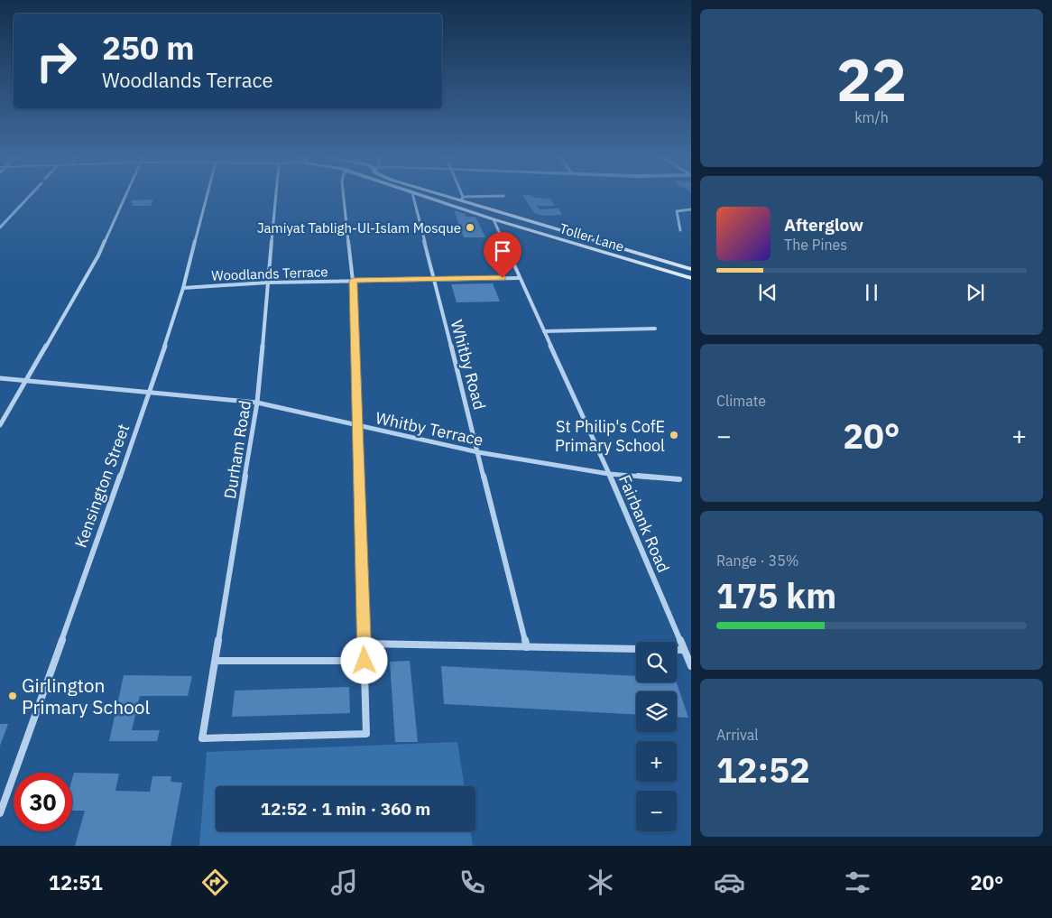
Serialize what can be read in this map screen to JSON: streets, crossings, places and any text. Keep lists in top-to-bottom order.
{
  "streets": {
    "main road": ["Toller Lane"],
    "street": [
      "Woodlands Terrace",
      "Whitby Road",
      "Whitby Terrace",
      "Durham Road",
      "Kensington Street",
      "Fairbank Road"
    ]
  },
  "crossings": [
    ["Toller Lane", "Fairbank Road"],
    ["Woodlands Terrace", "Whitby Road"],
    ["Woodlands Terrace", "Durham Road"],
    ["Woodlands Terrace", "Kensington Street"],
    ["Woodlands Terrace", "Fairbank Road"],
    ["Whitby Road", "Whitby Terrace"],
    ["Whitby Terrace", "Durham Road"],
    ["Whitby Terrace", "Kensington Street"],
    ["Whitby Terrace", "Fairbank Road"]
  ],
  "places": ["Jamiyat Tabligh-Ul-Islam Mosque", "St Philip's CofE Primary School", "Girlington Primary School"],
  "page": {
    "tile": [
      ["22", "km/h"],
      "Climate",
      ["Range · 35%", "175 km"],
      ["Arrival", "12:52"]
    ],
    "turn": ["250 m", "Woodlands Terrace"],
    "song": ["Afterglow", "The Pines"],
    "heat": ["−", "20°", "+"],
    "map_buttons": ["+", "−"],
    "limit": "30",
    "trip": "12:52 · 1 min · 360 m",
    "tabs": ["12:51", "20°"]
  }
}
